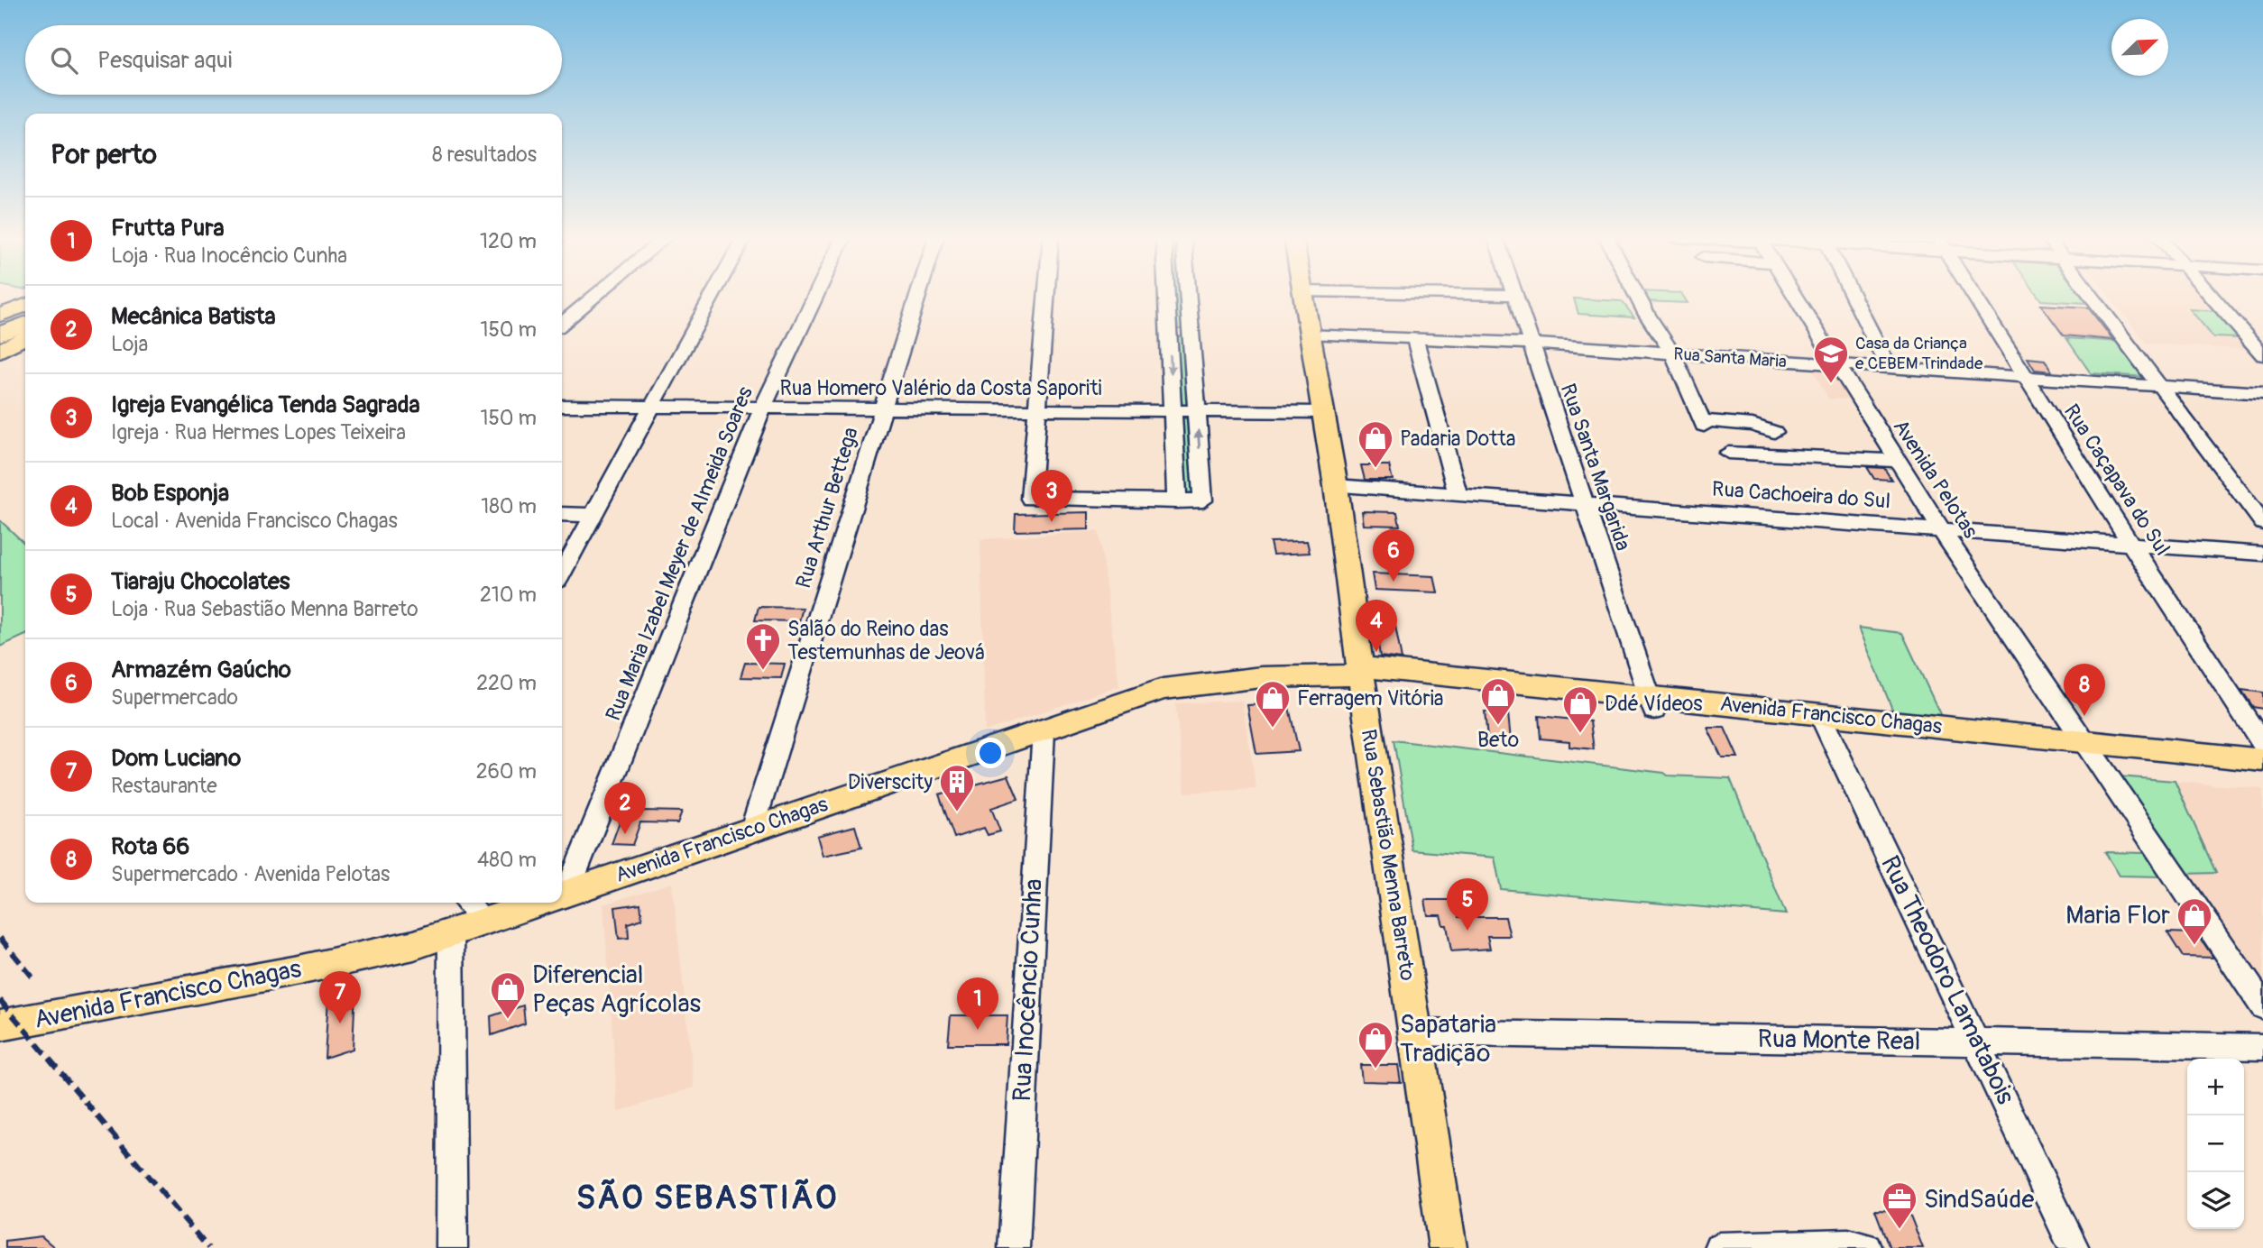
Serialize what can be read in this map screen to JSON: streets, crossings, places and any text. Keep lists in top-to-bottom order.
{
  "streets": {
    "main road": ["Avenida Francisco Chagas", "Rua Sebastião Menna Barreto"],
    "street": [
      "Rua Santa Maria",
      "Rua Homero Valério da Costa Saporiti",
      "Rua Santa Margarida",
      "Avenida Pelotas",
      "Rua Caçapava do Sul",
      "Rua Cachoeira do Sul",
      "Rua Arthur Bettega",
      "Rua Maria Izabel Meyer de Almeida Soares",
      "Rua Theodoro Lamatabois",
      "Rua Inocêncio Cunha",
      "Rua Monte Real"
    ]
  },
  "crossings": [
    ["Rua Santa Maria", "Rua Santa Margarida"],
    ["Rua Santa Maria", "Avenida Pelotas"],
    ["Rua Santa Maria", "Rua Caçapava do Sul"],
    ["Rua Santa Maria", "Rua Sebastião Menna Barreto"],
    ["Rua Homero Valério da Costa Saporiti", "Rua Arthur Bettega"],
    ["Rua Homero Valério da Costa Saporiti", "Rua Maria Izabel Meyer de Almeida Soares"],
    ["Rua Homero Valério da Costa Saporiti", "Rua Sebastião Menna Barreto"],
    ["Rua Santa Margarida", "Rua Cachoeira do Sul"],
    ["Rua Santa Margarida", "Avenida Francisco Chagas"],
    ["Avenida Pelotas", "Rua Cachoeira do Sul"],
    ["Avenida Pelotas", "Avenida Francisco Chagas"],
    ["Rua Caçapava do Sul", "Rua Cachoeira do Sul"],
    ["Rua Cachoeira do Sul", "Rua Sebastião Menna Barreto"],
    ["Rua Arthur Bettega", "Avenida Francisco Chagas"],
    ["Avenida Francisco Chagas", "Rua Sebastião Menna Barreto"],
    ["Avenida Francisco Chagas", "Rua Theodoro Lamatabois"],
    ["Avenida Francisco Chagas", "Rua Inocêncio Cunha"],
    ["Rua Sebastião Menna Barreto", "Rua Monte Real"],
    ["Rua Theodoro Lamatabois", "Rua Monte Real"]
  ],
  "districts": ["SÃO SEBASTIÃO"],
  "places": {
    "school or university": ["Casa da Criança e CEBEM Trindade"],
    "shop": [
      "Padaria Dotta",
      "Beto",
      "Ferragem Vitória",
      "Ddé Vídeos",
      "Maria Flor",
      "Diferencial Peças Agrícolas",
      "Sapataria Tradição"
    ],
    "church": ["Salão do Reino das Testemunhas de Jeová"],
    "building": ["Diverscity"],
    "office": ["SindSaúde"]
  },
  "north": "top right",
  "page": {
    "search": "Pesquisar aqui",
    "heading": ["Por perto", "8 resultados"],
    "list": [
      {
        "mark": "1",
        "name": "Frutta Pura",
        "note": "Loja · Rua Inocêncio Cunha",
        "value": "120 m"
      },
      {
        "mark": "2",
        "name": "Mecânica Batista",
        "note": "Loja",
        "value": "150 m"
      },
      {
        "mark": "3",
        "name": "Igreja Evangélica Tenda Sagrada",
        "note": "Igreja · Rua Hermes Lopes Teixeira",
        "value": "150 m"
      },
      {
        "mark": "4",
        "name": "Bob Esponja",
        "note": "Local · Avenida Francisco Chagas",
        "value": "180 m"
      },
      {
        "mark": "5",
        "name": "Tiaraju Chocolates",
        "note": "Loja · Rua Sebastião Menna Barreto",
        "value": "210 m"
      },
      {
        "mark": "6",
        "name": "Armazém Gaúcho",
        "note": "Supermercado",
        "value": "220 m"
      },
      {
        "mark": "7",
        "name": "Dom Luciano",
        "note": "Restaurante",
        "value": "260 m"
      },
      {
        "mark": "8",
        "name": "Rota 66",
        "note": "Supermercado · Avenida Pelotas",
        "value": "480 m"
      }
    ],
    "pins": [
      "3",
      "6",
      "4",
      "8",
      "2",
      "5",
      "7",
      "1"
    ],
    "map_buttons": ["+", "−"]
  }
}
